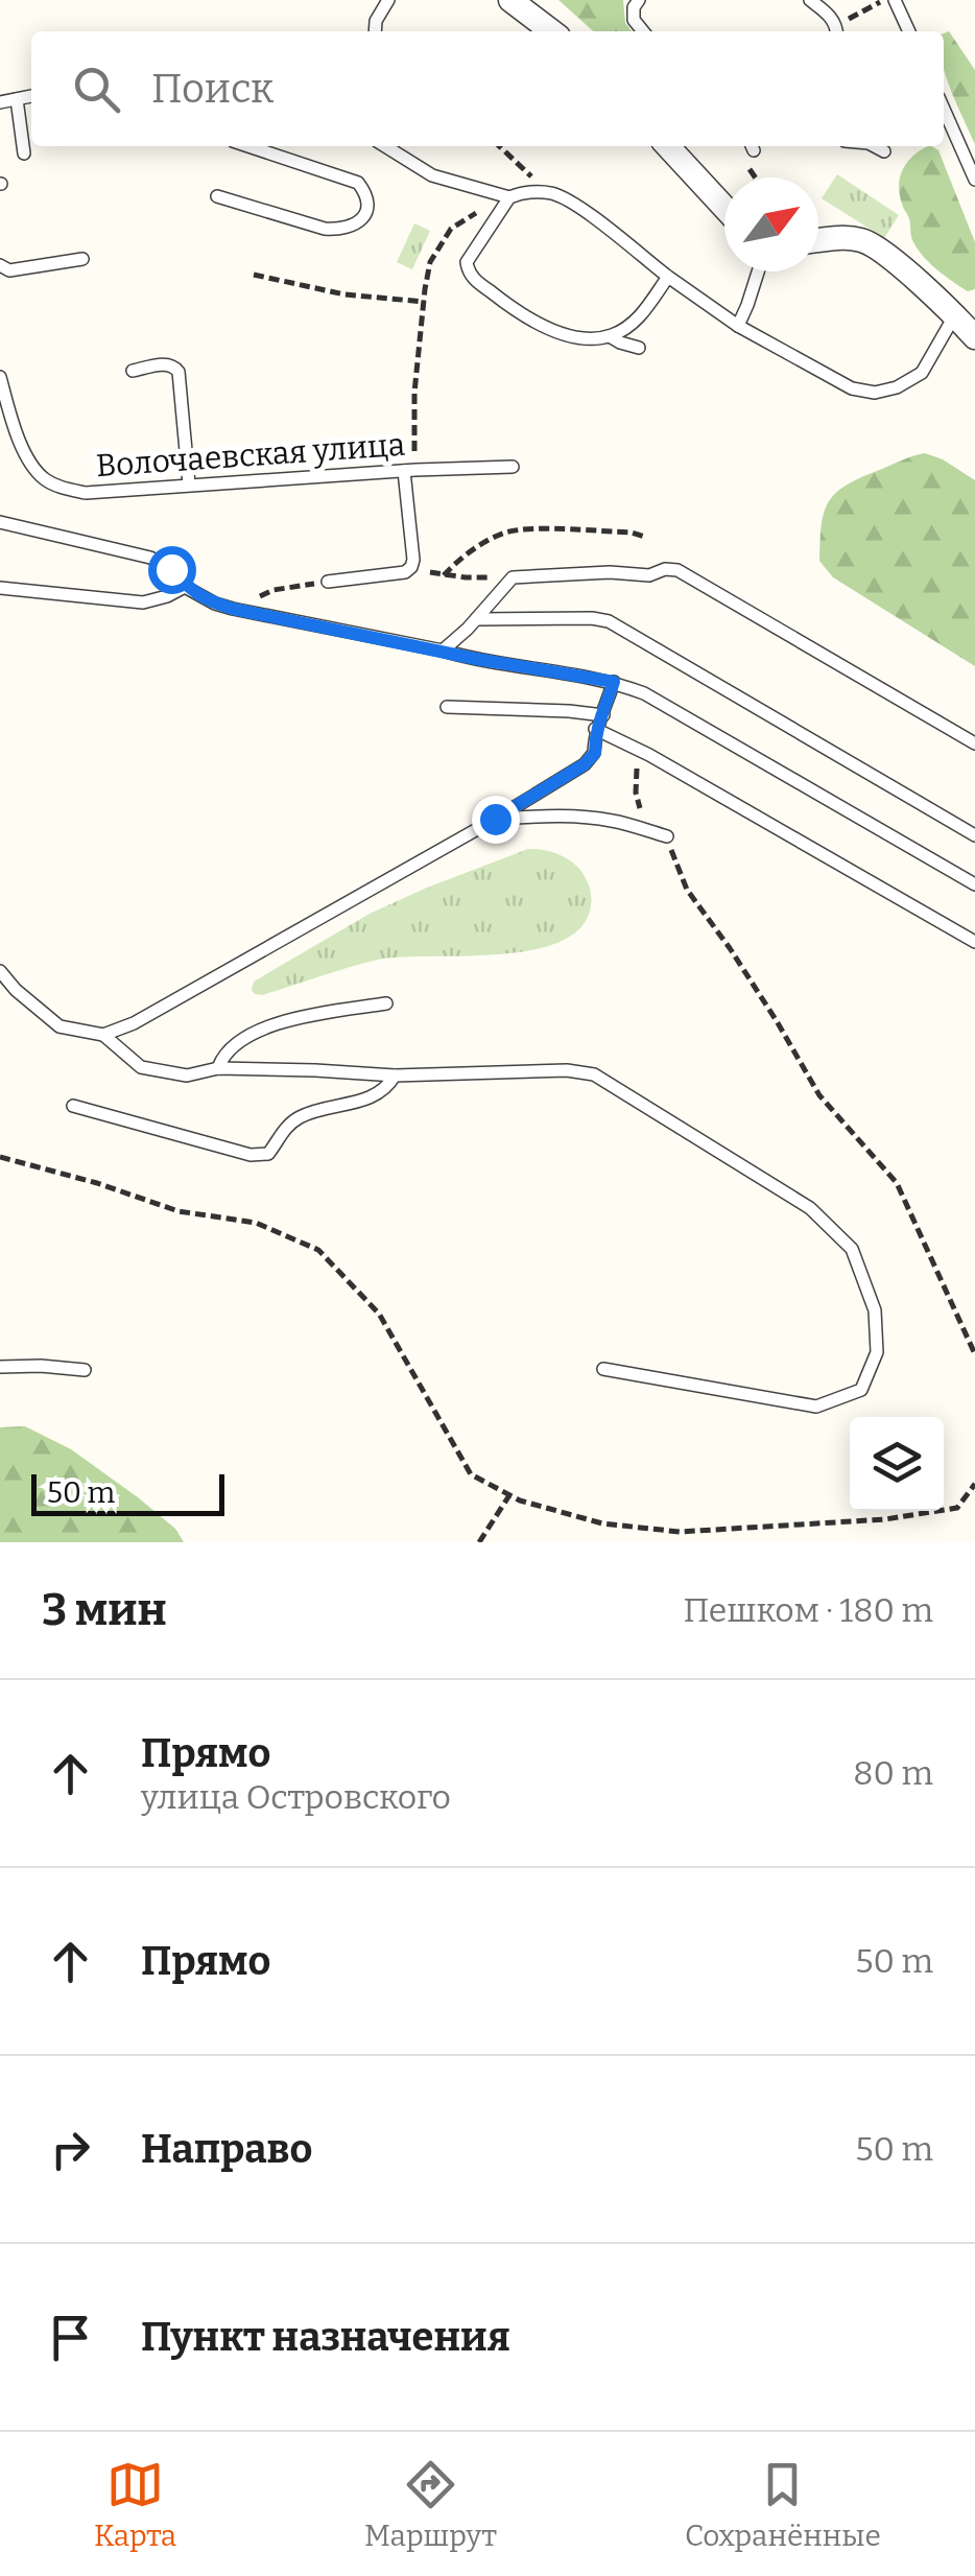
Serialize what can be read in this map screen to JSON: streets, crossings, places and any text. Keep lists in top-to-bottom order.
{
  "streets": {
    "lane": ["Волочаевская улица"]
  },
  "scale_bar": "50 m",
  "north": "top right",
  "page": {
    "search": "Поиск",
    "scale": "50 m",
    "heading": ["3 мин", "Пешком · 180 m"],
    "list": [
      ["Прямо", "улица Островского", "80 m"],
      ["Прямо", "50 m"],
      ["Направо", "50 m"],
      "Пункт назначения"
    ],
    "nav": ["Карта", "Маршрут", "Сохранённые"]
  }
}
